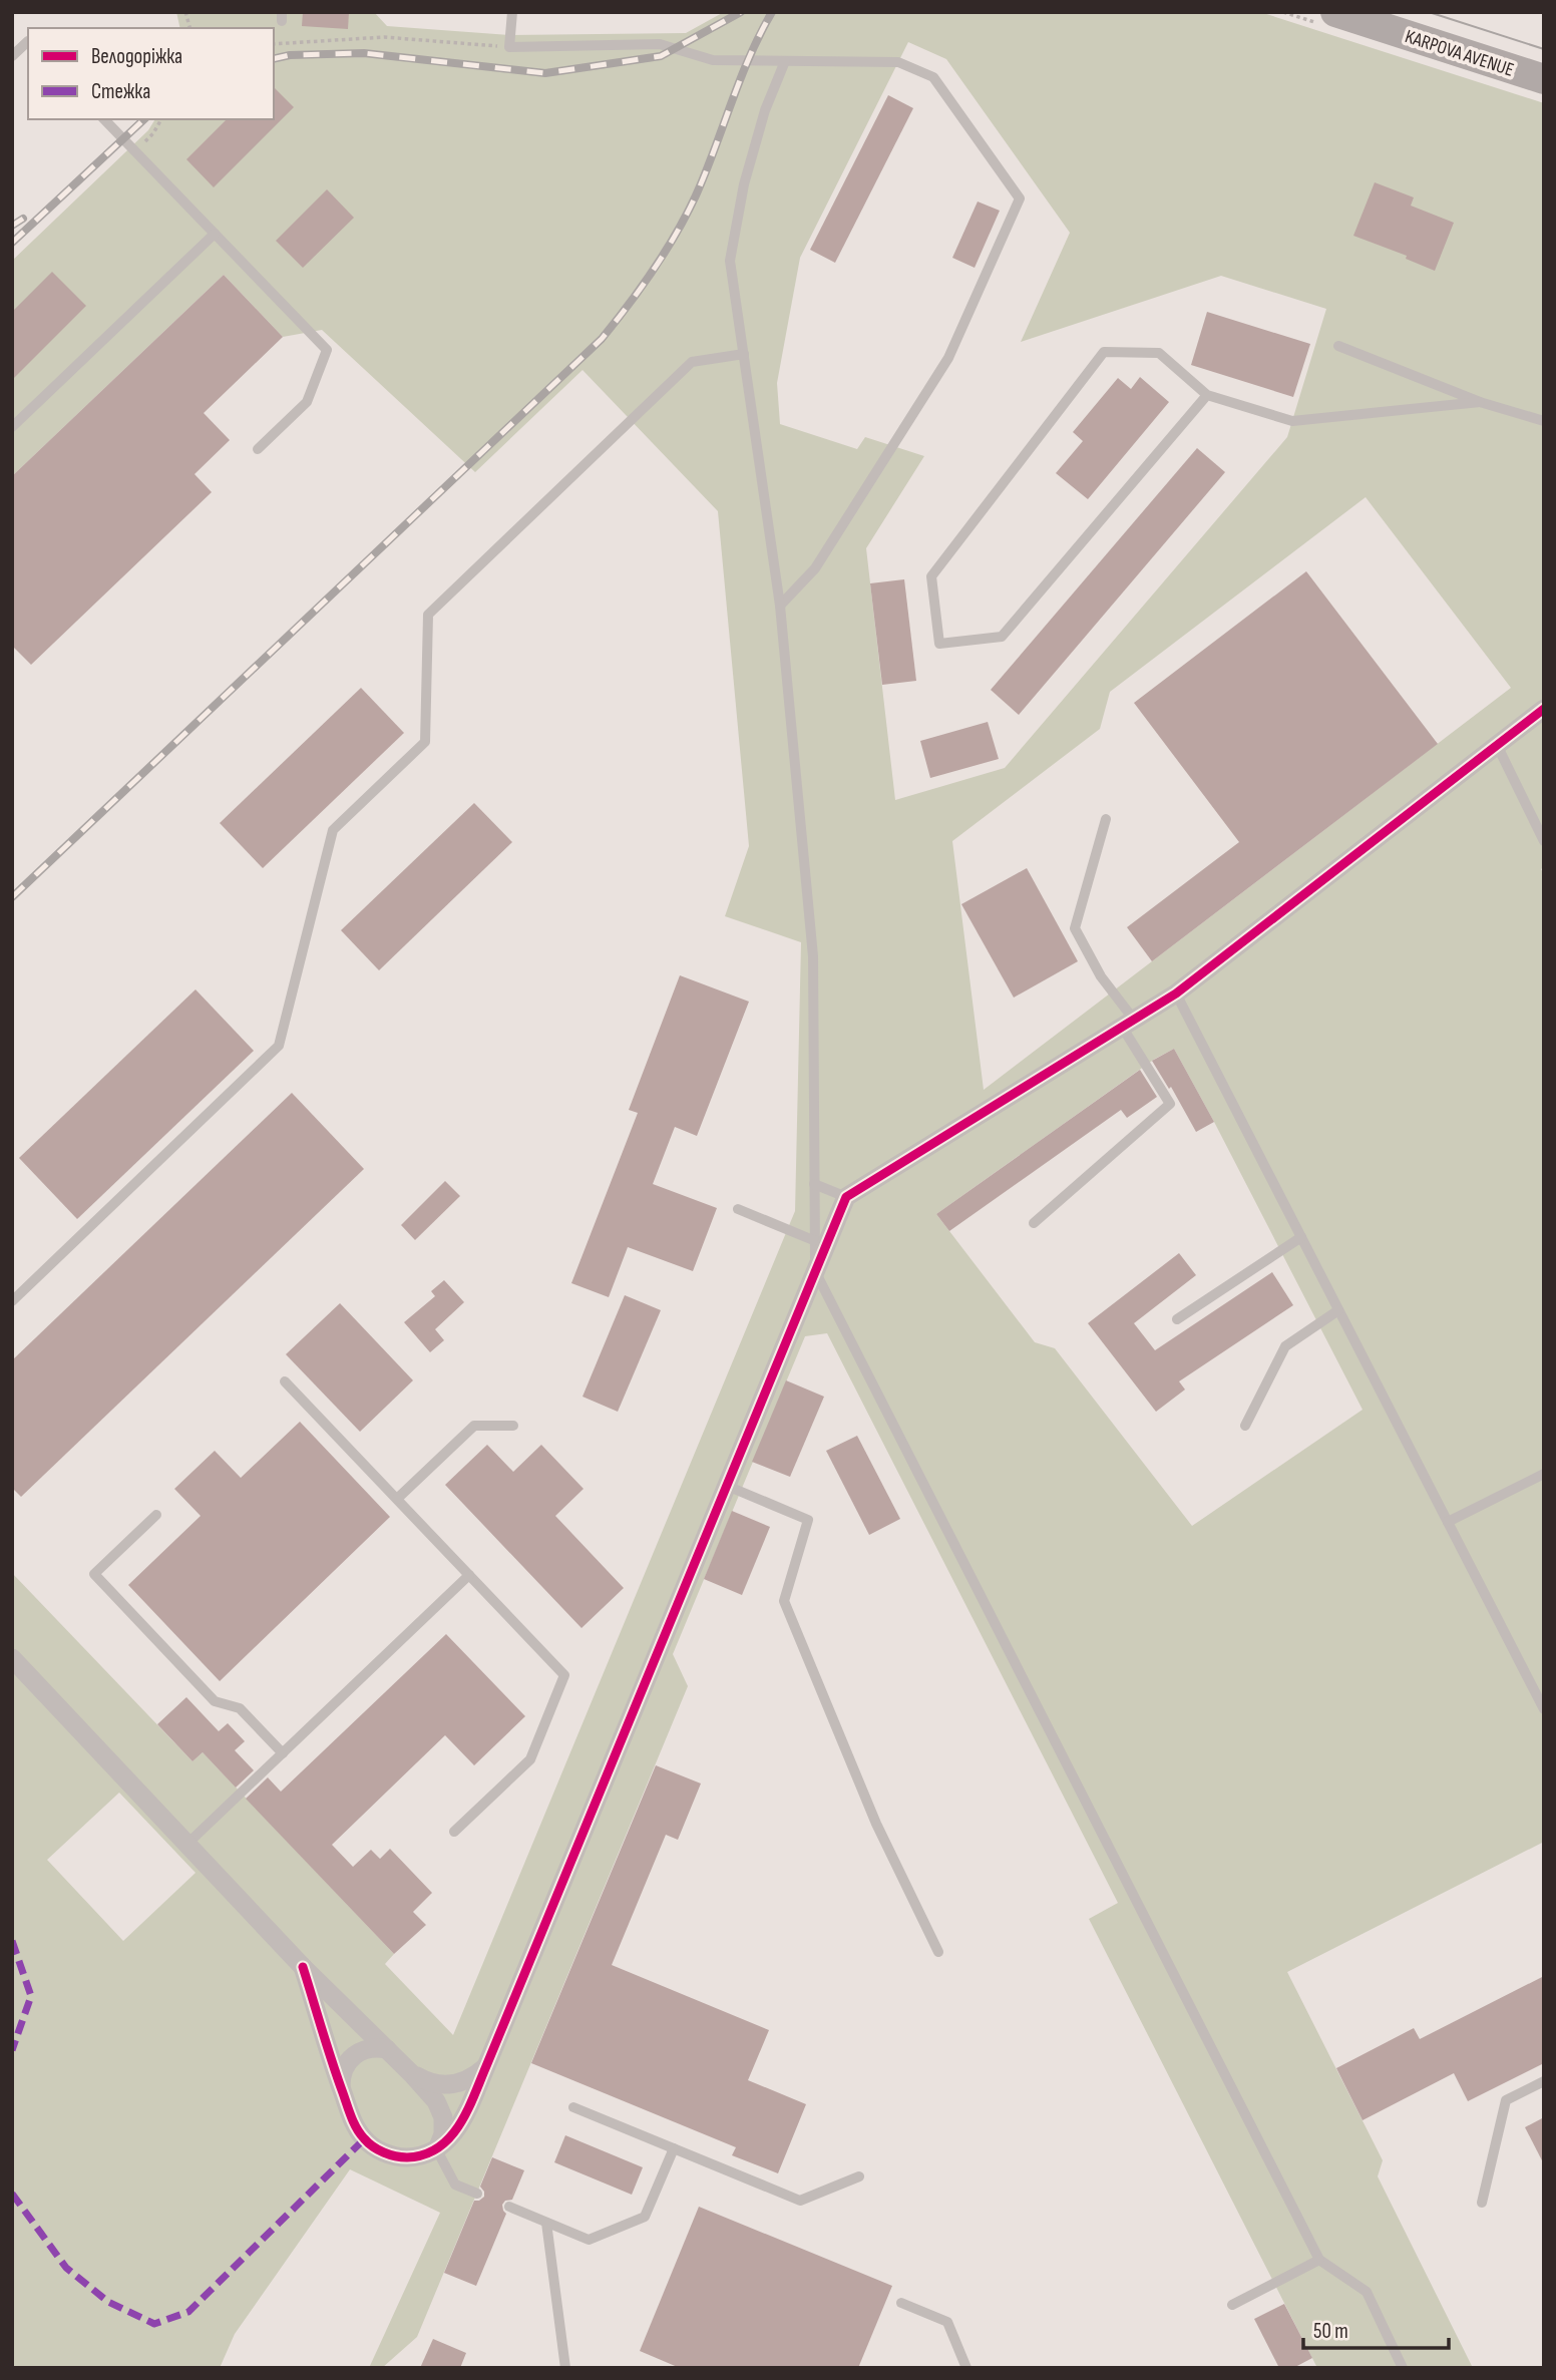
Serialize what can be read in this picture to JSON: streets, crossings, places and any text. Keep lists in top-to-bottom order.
{
  "streets": {
    "main road": ["KARPOVA AVENUE"]
  },
  "legend": ["Велодоріжка", "Стежка"],
  "scale_bar": "50 m"
}
